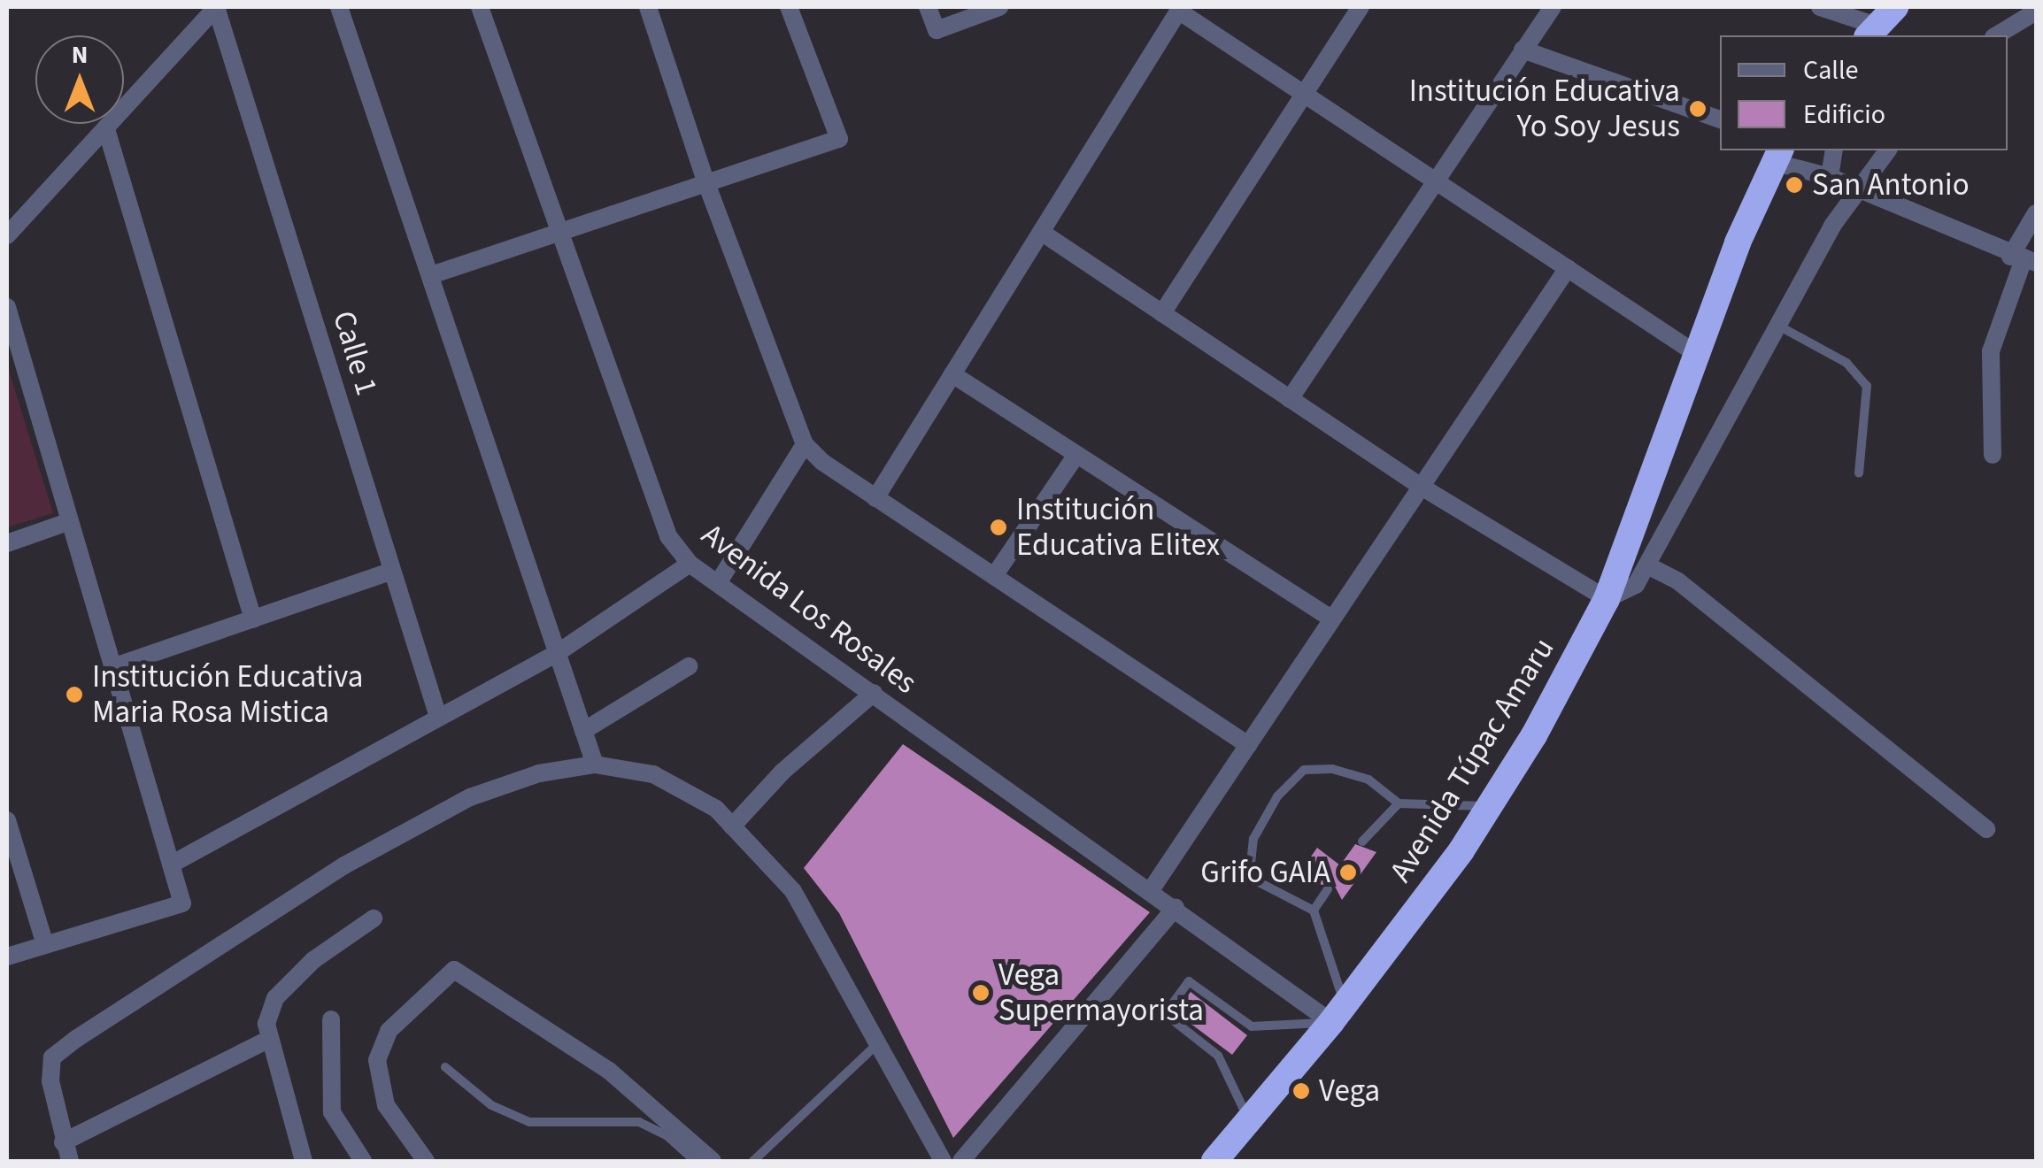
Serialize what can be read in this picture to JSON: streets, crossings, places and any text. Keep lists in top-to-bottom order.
{
  "streets": {
    "highway": ["Avenida Túpac Amaru"],
    "street": ["Calle 1", "Avenida Los Rosales"]
  },
  "crossings": [
    ["Avenida Los Rosales", "Avenida Túpac Amaru"]
  ],
  "places": [
    "Institución Educativa Yo Soy Jesus",
    "San Antonio",
    "Institución Educativa Elitex",
    "Institución Educativa Maria Rosa Mistica",
    "Grifo GAIA",
    "Vega Supermayorista",
    "Vega"
  ],
  "legend": ["Calle", "Edificio"],
  "north": "top"
}
